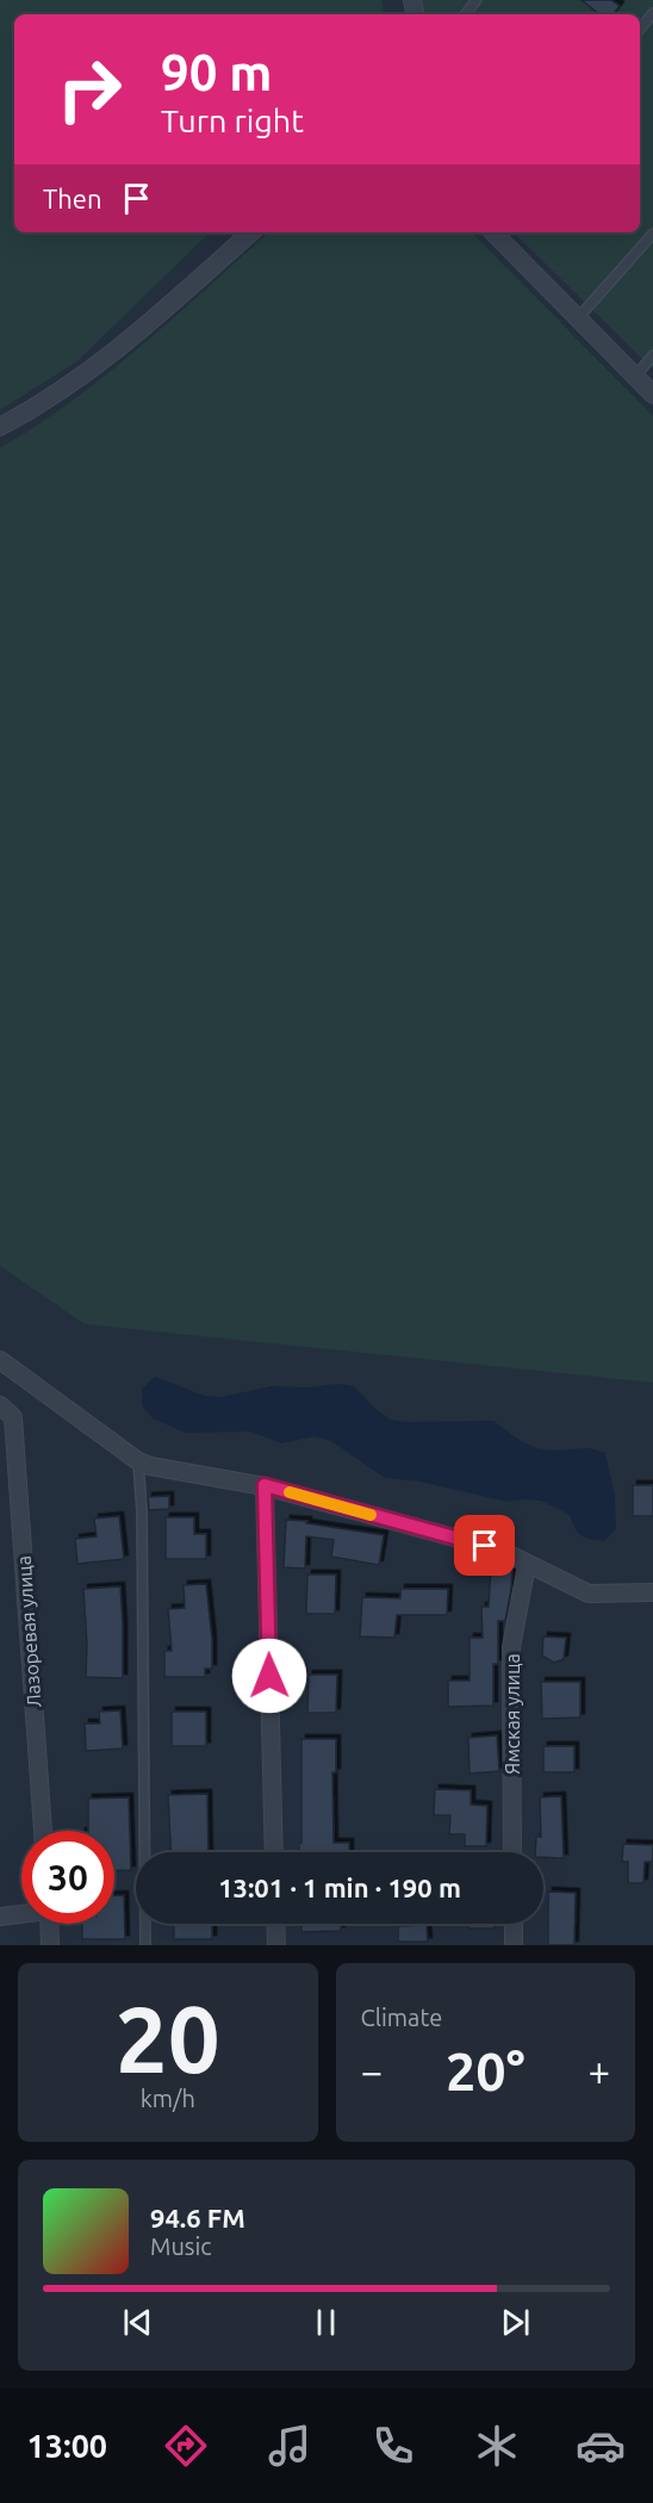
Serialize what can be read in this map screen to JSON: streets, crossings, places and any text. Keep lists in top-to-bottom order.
{
  "streets": {
    "street": ["Лазоревая улица", "Ямская улица"]
  },
  "page": {
    "turn": ["90 m", "Turn right"],
    "then": "Then",
    "limit": "30",
    "trip": "13:01 · 1 min · 190 m",
    "tile": [
      ["20", "km/h"],
      "Climate"
    ],
    "heat": ["−", "20°", "+"],
    "song": ["94.6 FM", "Music"],
    "tabs": "13:00"
  }
}
